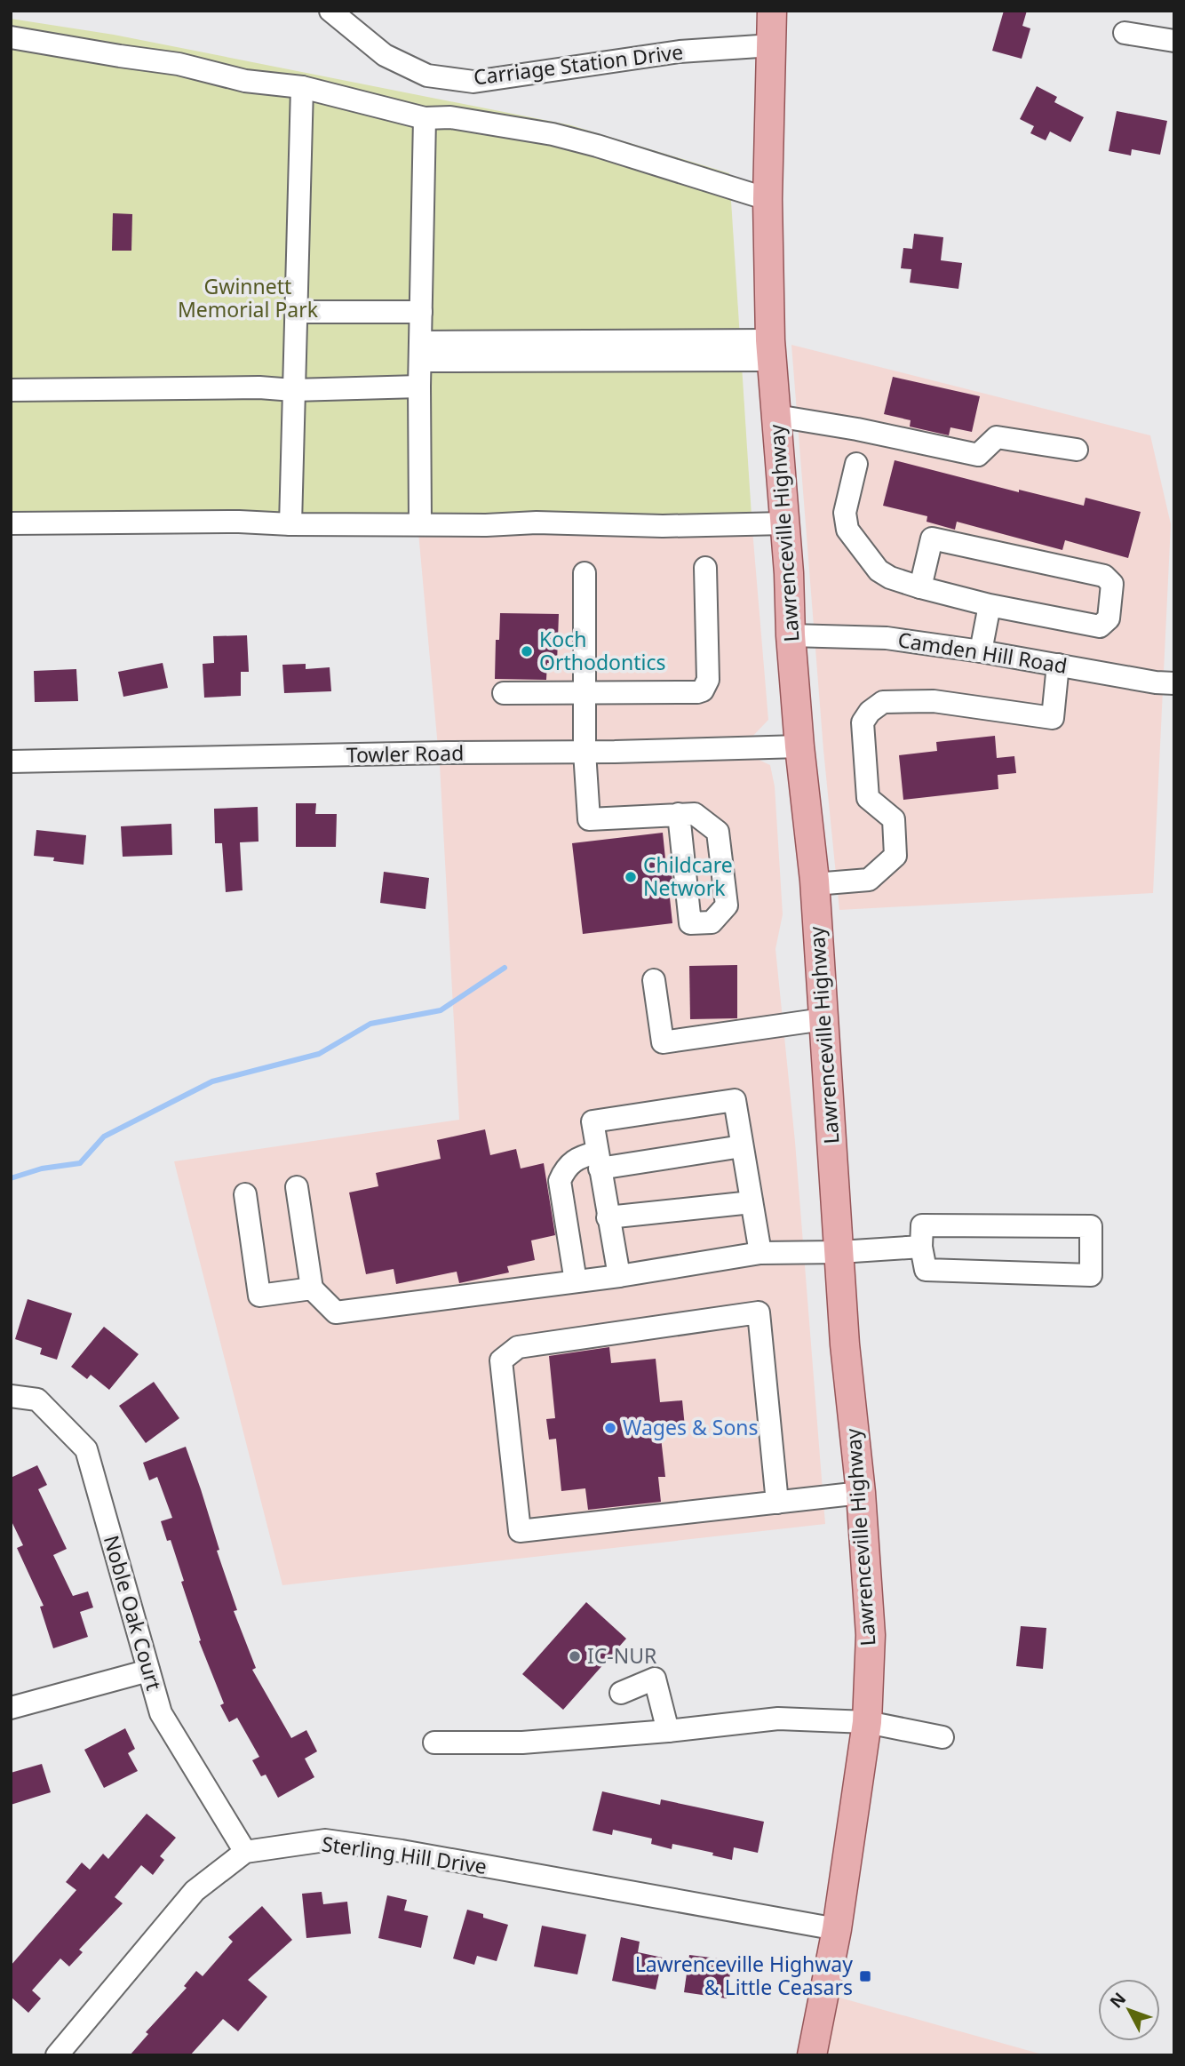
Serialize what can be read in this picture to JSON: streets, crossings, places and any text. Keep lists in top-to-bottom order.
{
  "streets": {
    "main road": ["Lawrenceville Highway"],
    "street": [
      "Carriage Station Drive",
      "Camden Hill Road",
      "Towler Road",
      "Noble Oak Court",
      "Sterling Hill Drive"
    ]
  },
  "crossings": [
    ["Carriage Station Drive", "Lawrenceville Highway"],
    ["Lawrenceville Highway", "Camden Hill Road"],
    ["Lawrenceville Highway", "Towler Road"],
    ["Lawrenceville Highway", "Sterling Hill Drive"],
    ["Noble Oak Court", "Sterling Hill Drive"]
  ],
  "parks": ["Gwinnett Memorial Park"],
  "places": {
    "other": [
      "Koch Orthodontics",
      "Childcare Network",
      "Wages & Sons",
      "IC-NUR"
    ],
    "transit": ["Lawrenceville Highway & Little Ceasars"]
  },
  "north": "top left"
}
